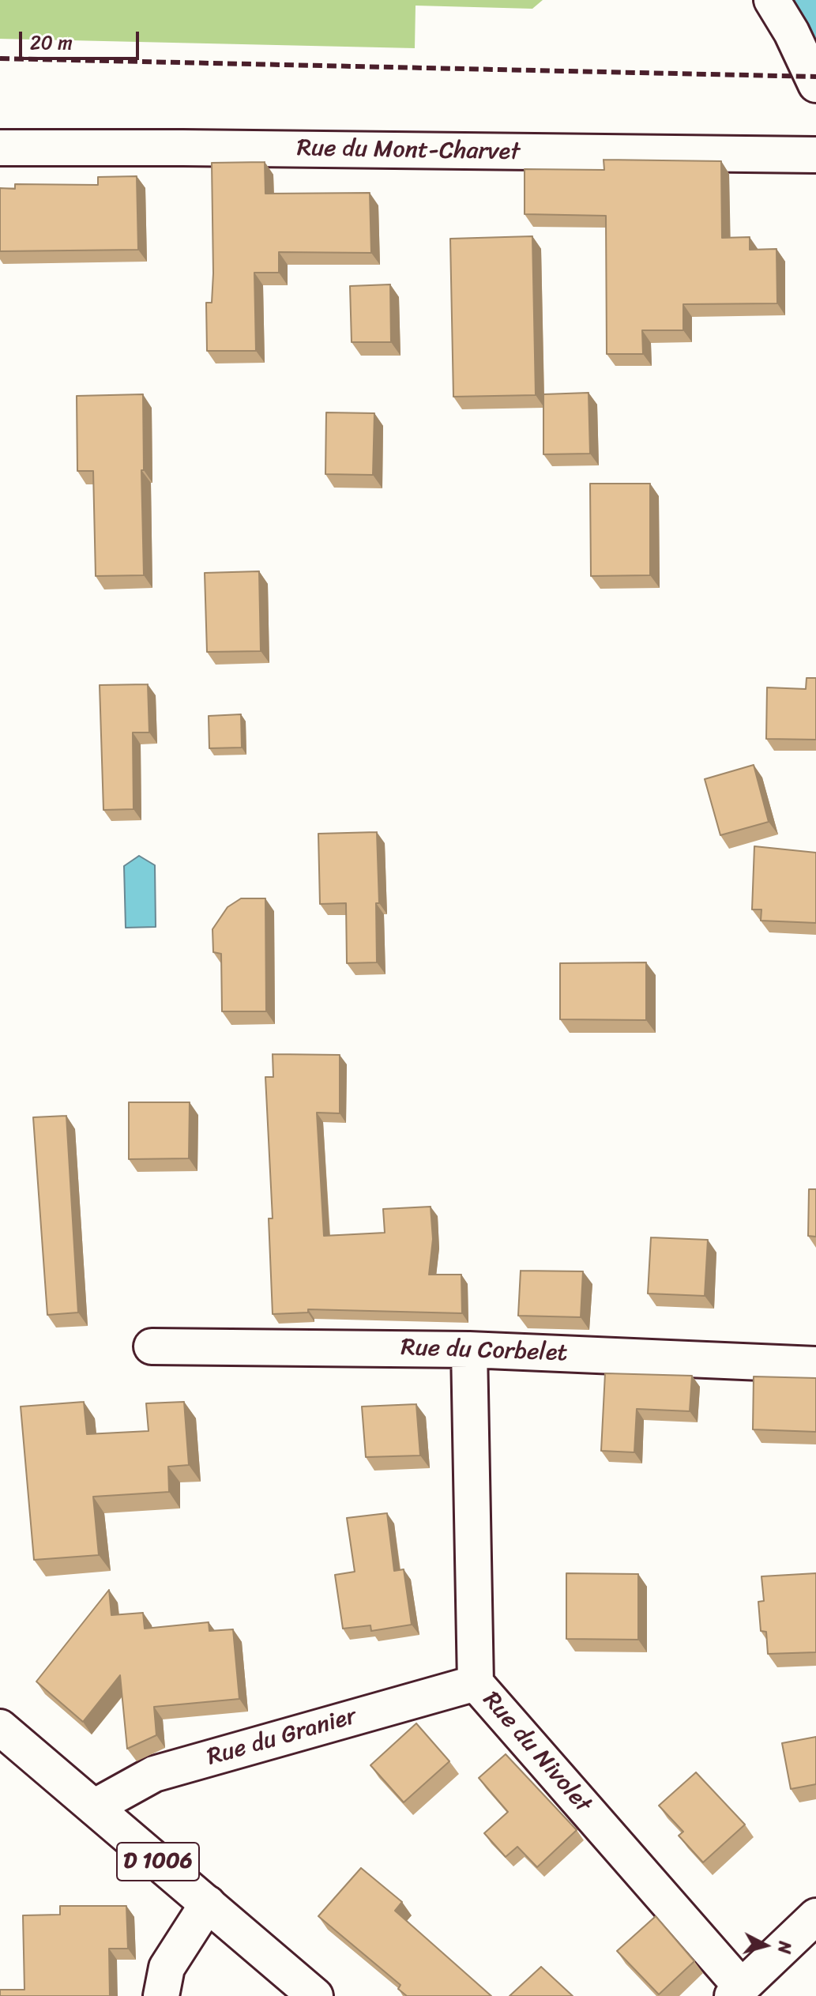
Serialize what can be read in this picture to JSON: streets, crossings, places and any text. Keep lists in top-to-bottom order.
{
  "streets": {
    "street": [
      "Rue du Mont-Charvet",
      "Rue du Corbelet",
      "Rue du Granier",
      "Rue du Nivolet",
      "D 1006"
    ]
  },
  "crossings": [
    ["Rue du Corbelet", "Rue du Nivolet"],
    ["Rue du Granier", "Rue du Nivolet"],
    ["Rue du Granier", "D 1006"]
  ],
  "scale_bar": "20 m",
  "north": "right"
}
